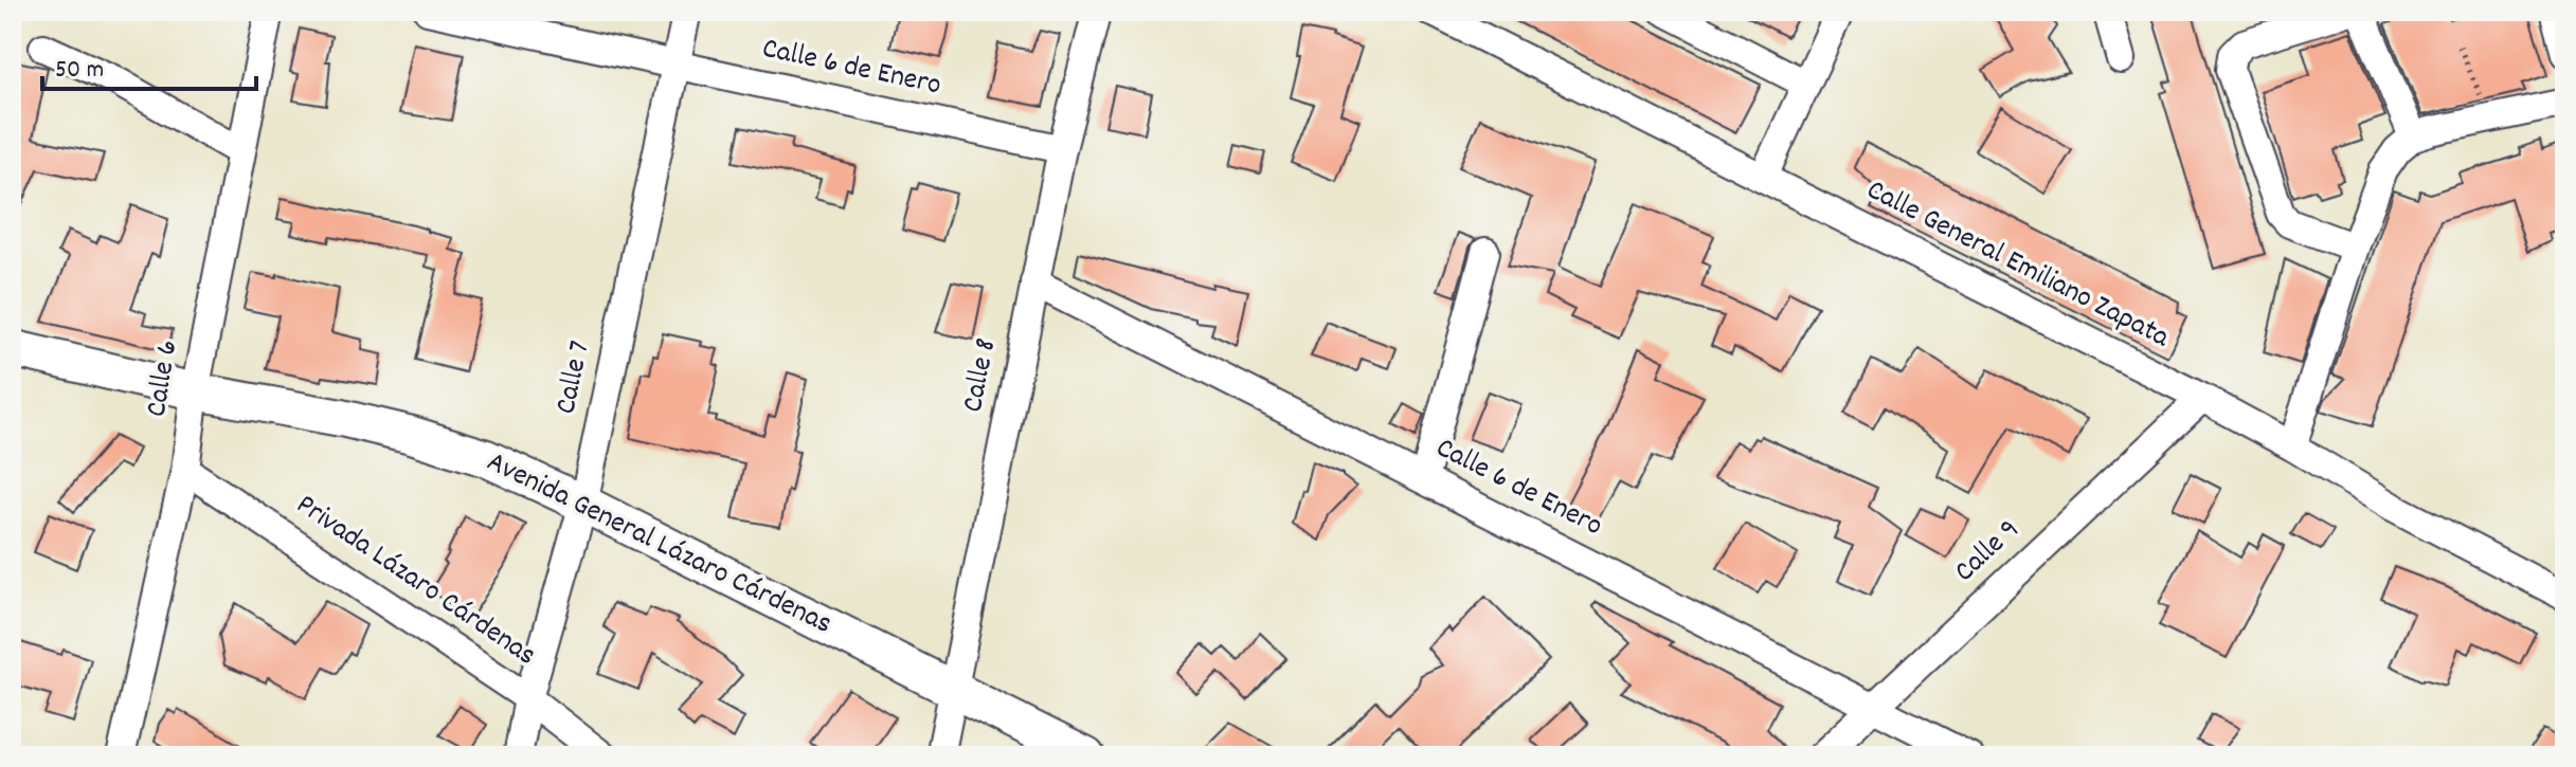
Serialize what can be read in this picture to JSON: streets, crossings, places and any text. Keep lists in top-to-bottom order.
{
  "streets": {
    "main road": ["Avenida General Lázaro Cárdenas"],
    "street": [
      "Calle 6 de Enero",
      "Calle General Emiliano Zapata",
      "Calle 8",
      "Calle 7",
      "Calle 6",
      "Calle 9",
      "Privada Lázaro Cárdenas"
    ]
  },
  "crossings": [
    ["Calle 6 de Enero", "Calle 8"],
    ["Calle 6 de Enero", "Calle 7"],
    ["Calle 6 de Enero", "Calle 9"],
    ["Calle General Emiliano Zapata", "Calle 9"],
    ["Calle 8", "Avenida General Lázaro Cárdenas"],
    ["Calle 7", "Avenida General Lázaro Cárdenas"],
    ["Calle 7", "Privada Lázaro Cárdenas"],
    ["Calle 6", "Avenida General Lázaro Cárdenas"],
    ["Calle 6", "Privada Lázaro Cárdenas"]
  ],
  "scale_bar": "50 m"
}
